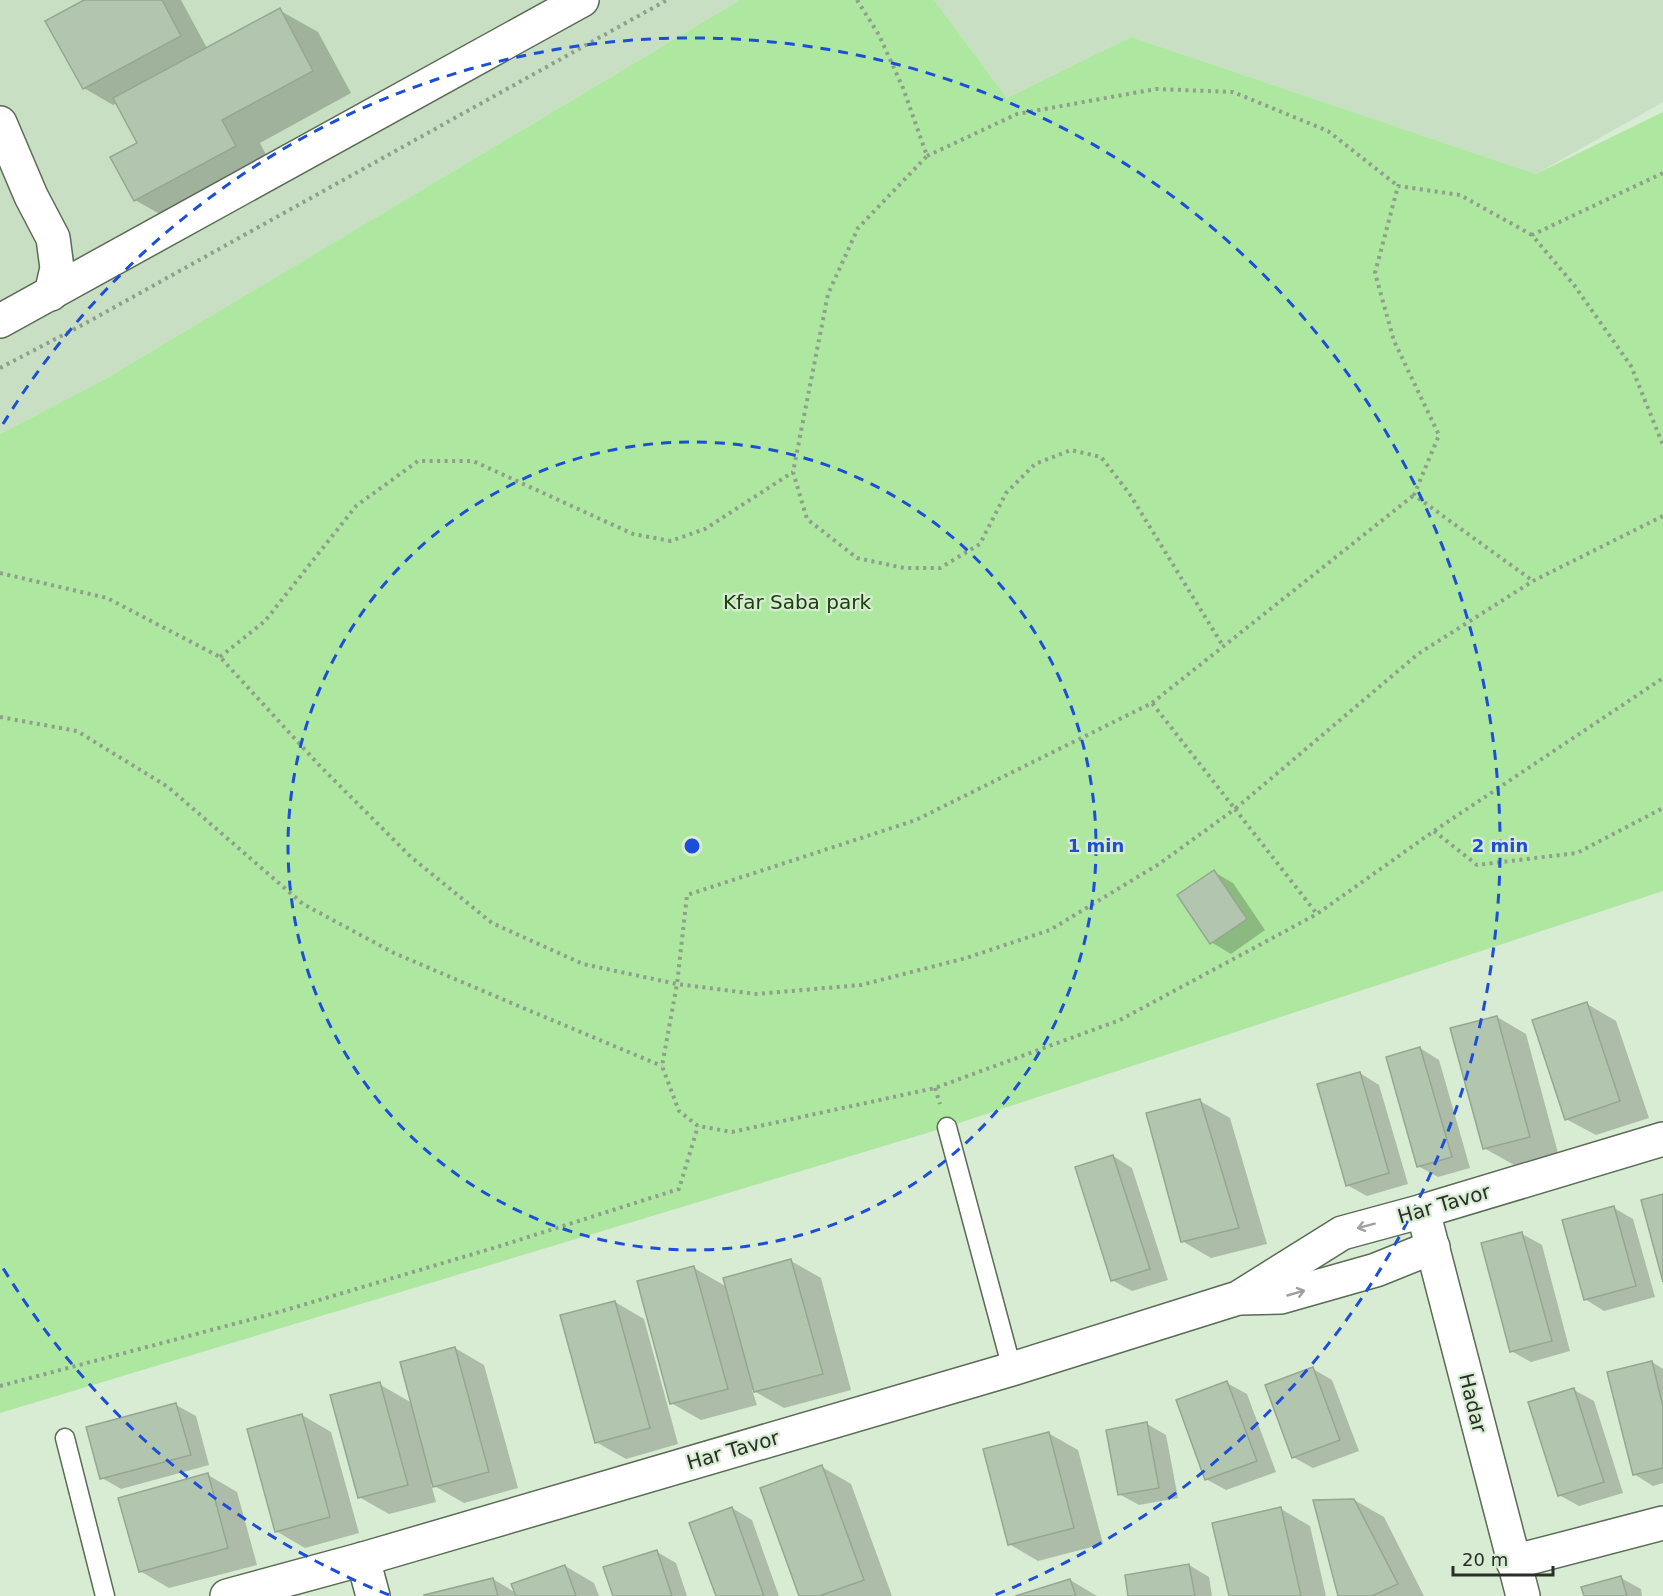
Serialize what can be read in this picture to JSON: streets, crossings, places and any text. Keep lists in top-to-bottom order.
{
  "streets": {
    "street": ["Har Tavor", "Hadar"]
  },
  "crossings": [
    ["Har Tavor", "Hadar"]
  ],
  "parks": ["Kfar Saba park"],
  "scale_bar": "20 m",
  "rings": ["1 min", "2 min"]
}
